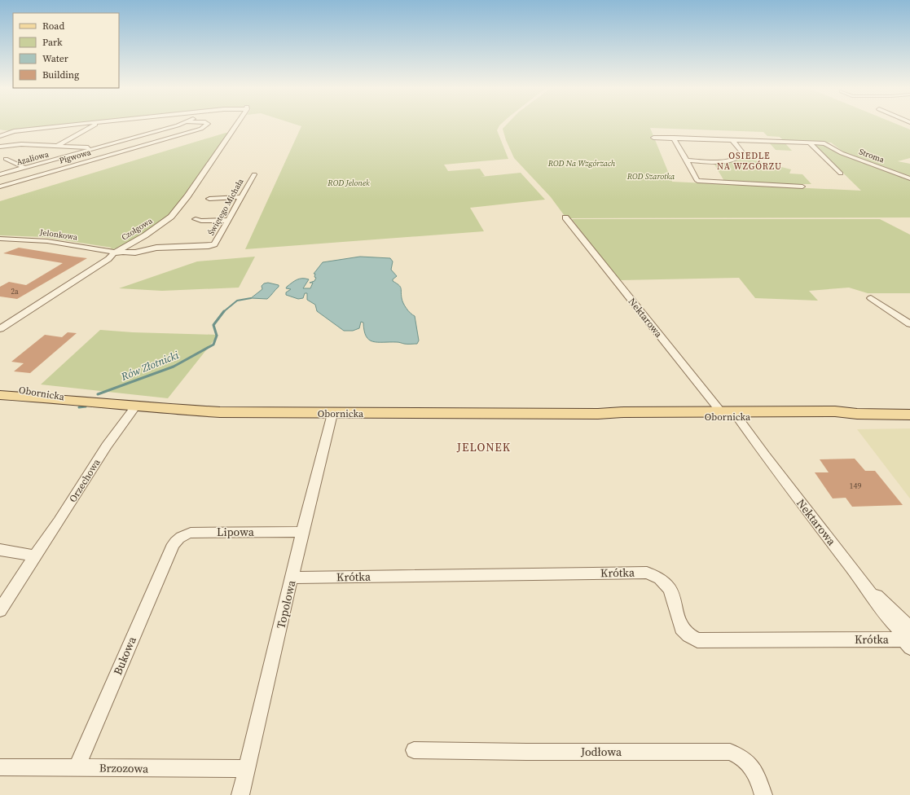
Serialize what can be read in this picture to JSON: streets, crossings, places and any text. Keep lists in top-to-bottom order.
{
  "streets": {
    "main road": ["Obornicka"],
    "street": [
      "Stroma",
      "Pigwowa",
      "Azaliowa",
      "Świętego Michała",
      "Czołgowa",
      "Jelonkowa",
      "Nektarowa",
      "Orzechowa",
      "Lipowa",
      "Krótka",
      "Topolowa",
      "Bukowa",
      "Jodłowa",
      "Brzozowa"
    ]
  },
  "crossings": [
    ["Świętego Michała", "Czołgowa"],
    ["Świętego Michała", "Jelonkowa"],
    ["Czołgowa", "Jelonkowa"],
    ["Nektarowa", "Obornicka"],
    ["Nektarowa", "Krótka"],
    ["Obornicka", "Orzechowa"],
    ["Obornicka", "Topolowa"],
    ["Lipowa", "Topolowa"],
    ["Lipowa", "Bukowa"],
    ["Krótka", "Topolowa"],
    ["Topolowa", "Brzozowa"],
    ["Bukowa", "Brzozowa"]
  ],
  "districts": ["OSIEDLE NA WZGÓRZU", "JELONEK"],
  "water": ["Rów Złotnicki"],
  "parks": ["ROD Na Wzgórzach", "ROD Szarotka", "ROD Jelonek"],
  "house_numbers": ["2a", "149"],
  "legend": [
    "Road",
    "Park",
    "Water",
    "Building"
  ]
}
